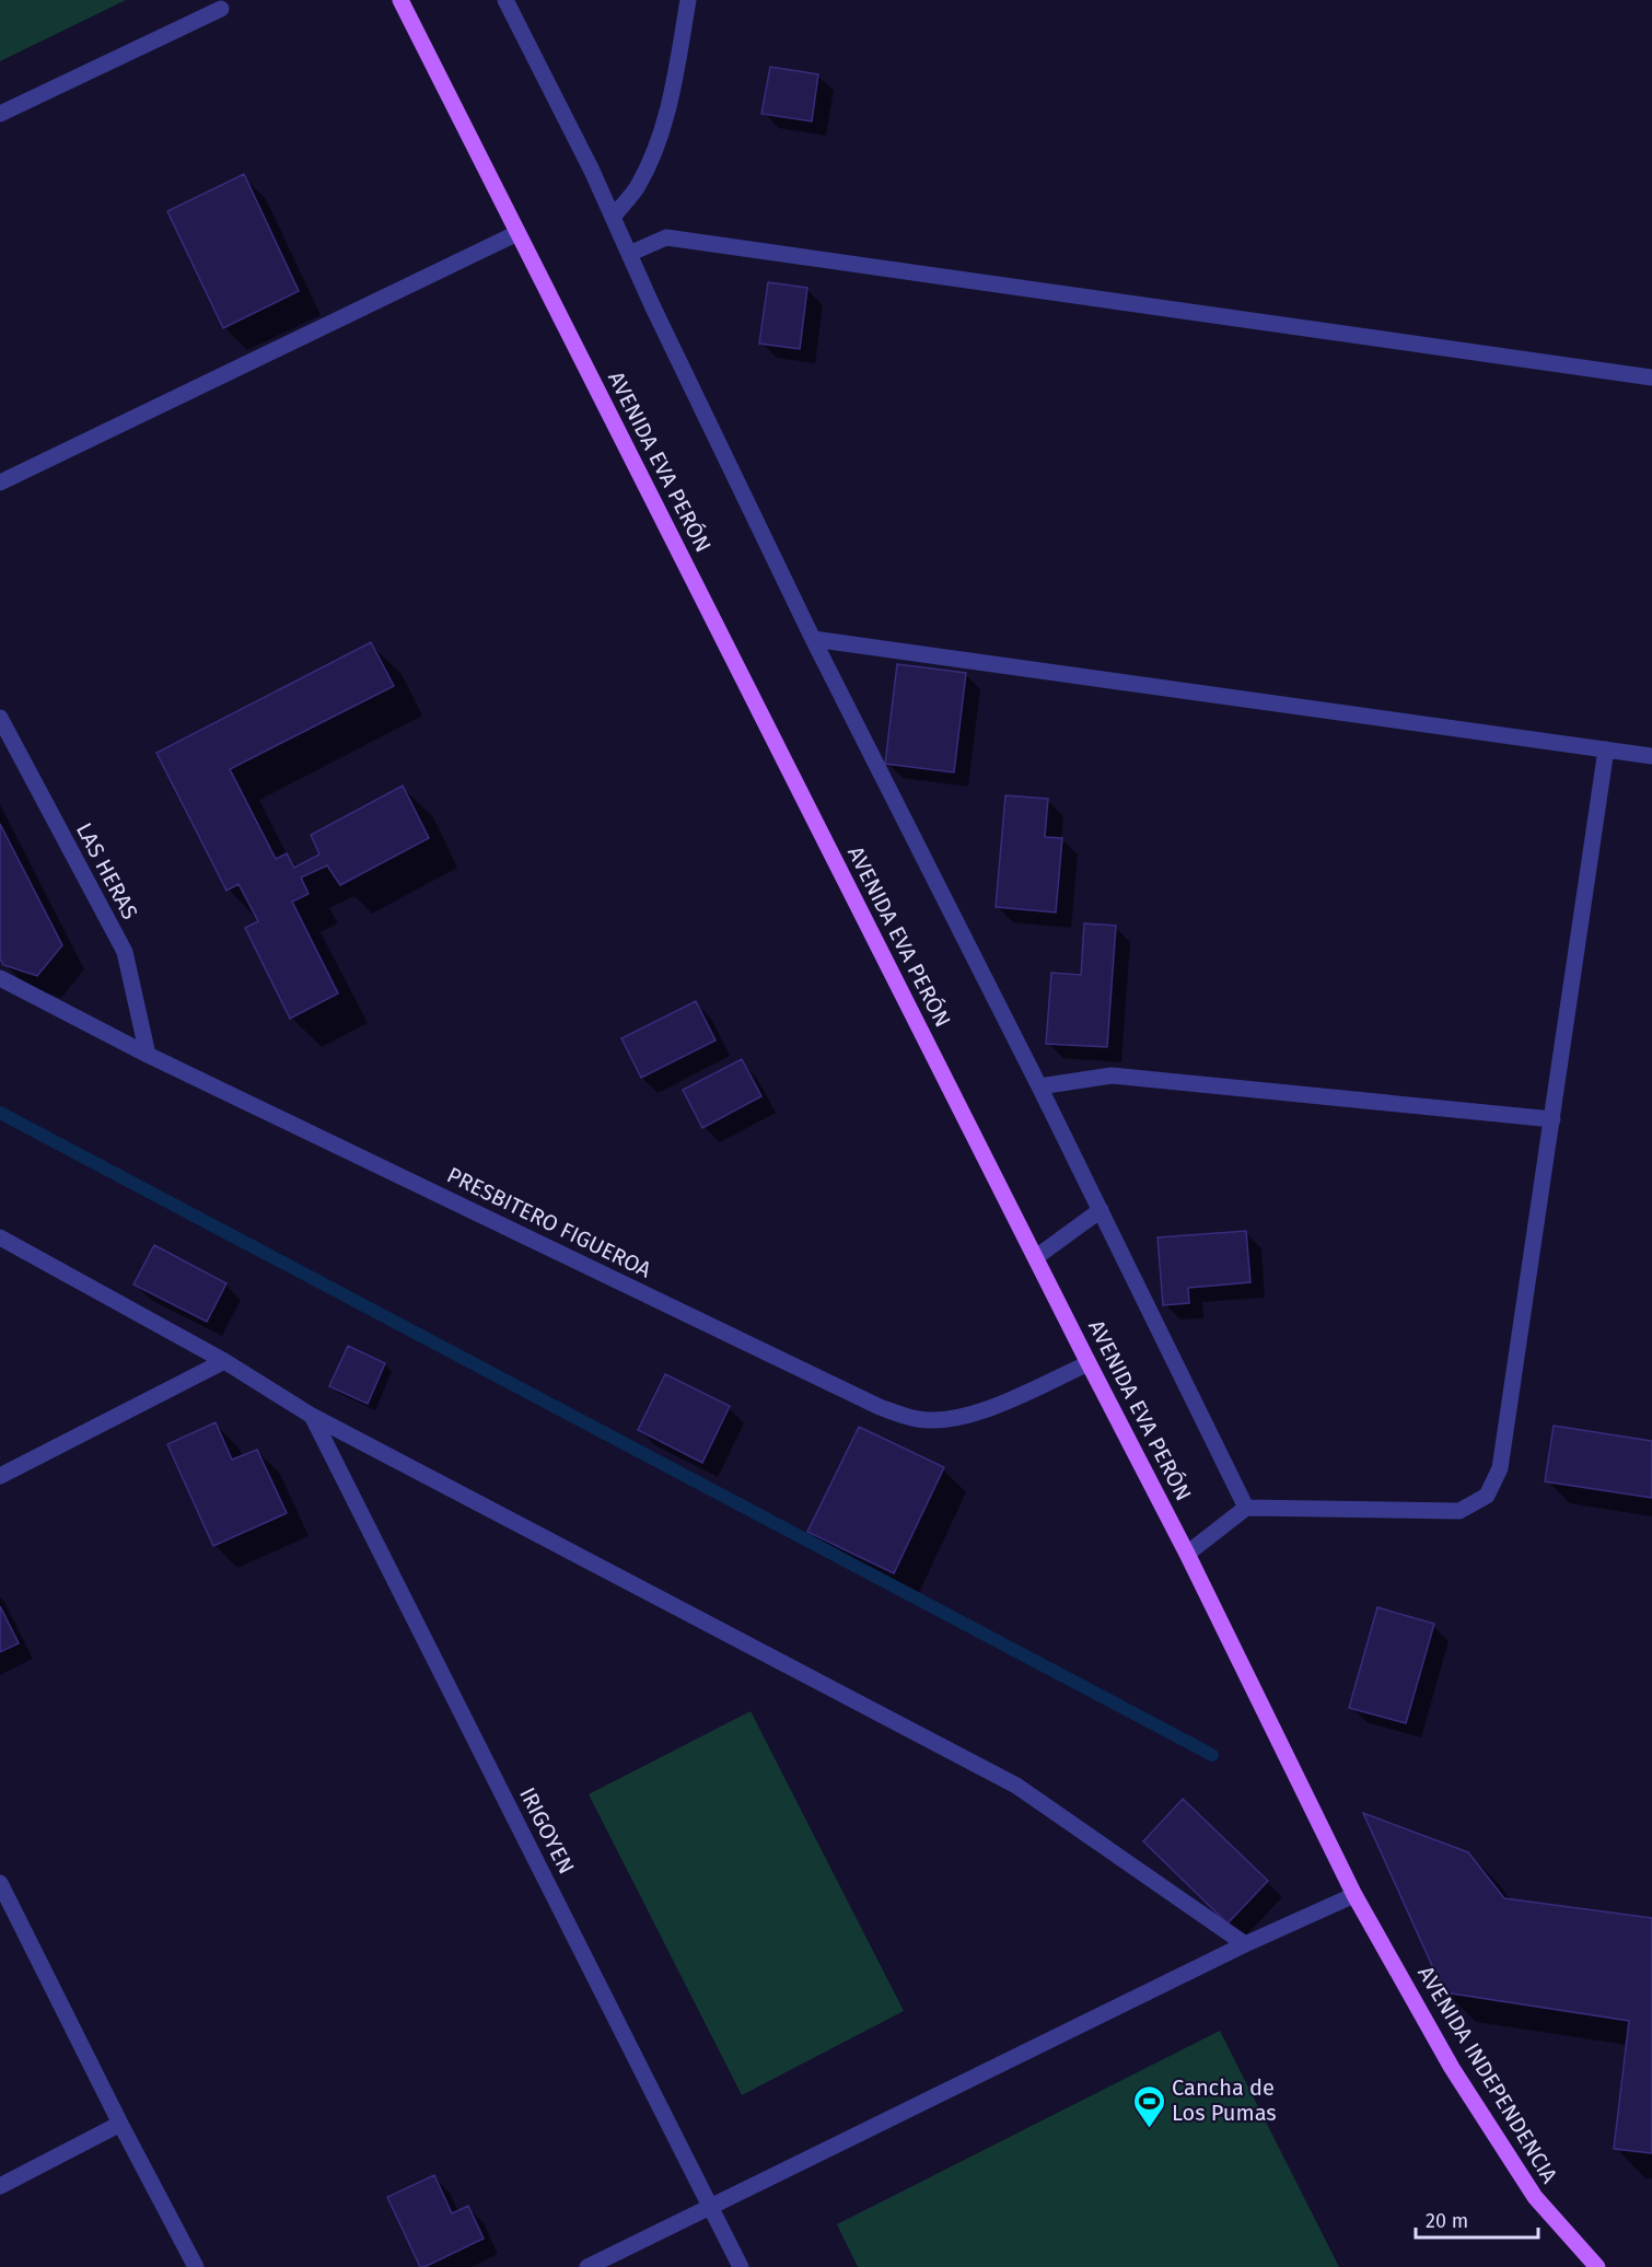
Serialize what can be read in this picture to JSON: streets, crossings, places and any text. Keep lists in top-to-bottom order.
{
  "streets": {
    "main road": ["AVENIDA EVA PERÓN", "AVENIDA INDEPENDENCIA"],
    "street": ["LAS HERAS", "PRESBITERO FIGUEROA", "IRIGOYEN"]
  },
  "crossings": [
    ["AVENIDA EVA PERÓN", "PRESBITERO FIGUEROA"],
    ["AVENIDA EVA PERÓN", "AVENIDA INDEPENDENCIA"],
    ["LAS HERAS", "PRESBITERO FIGUEROA"]
  ],
  "places": {
    "sports": ["Cancha de Los Pumas"]
  },
  "scale_bar": "20 m"
}
